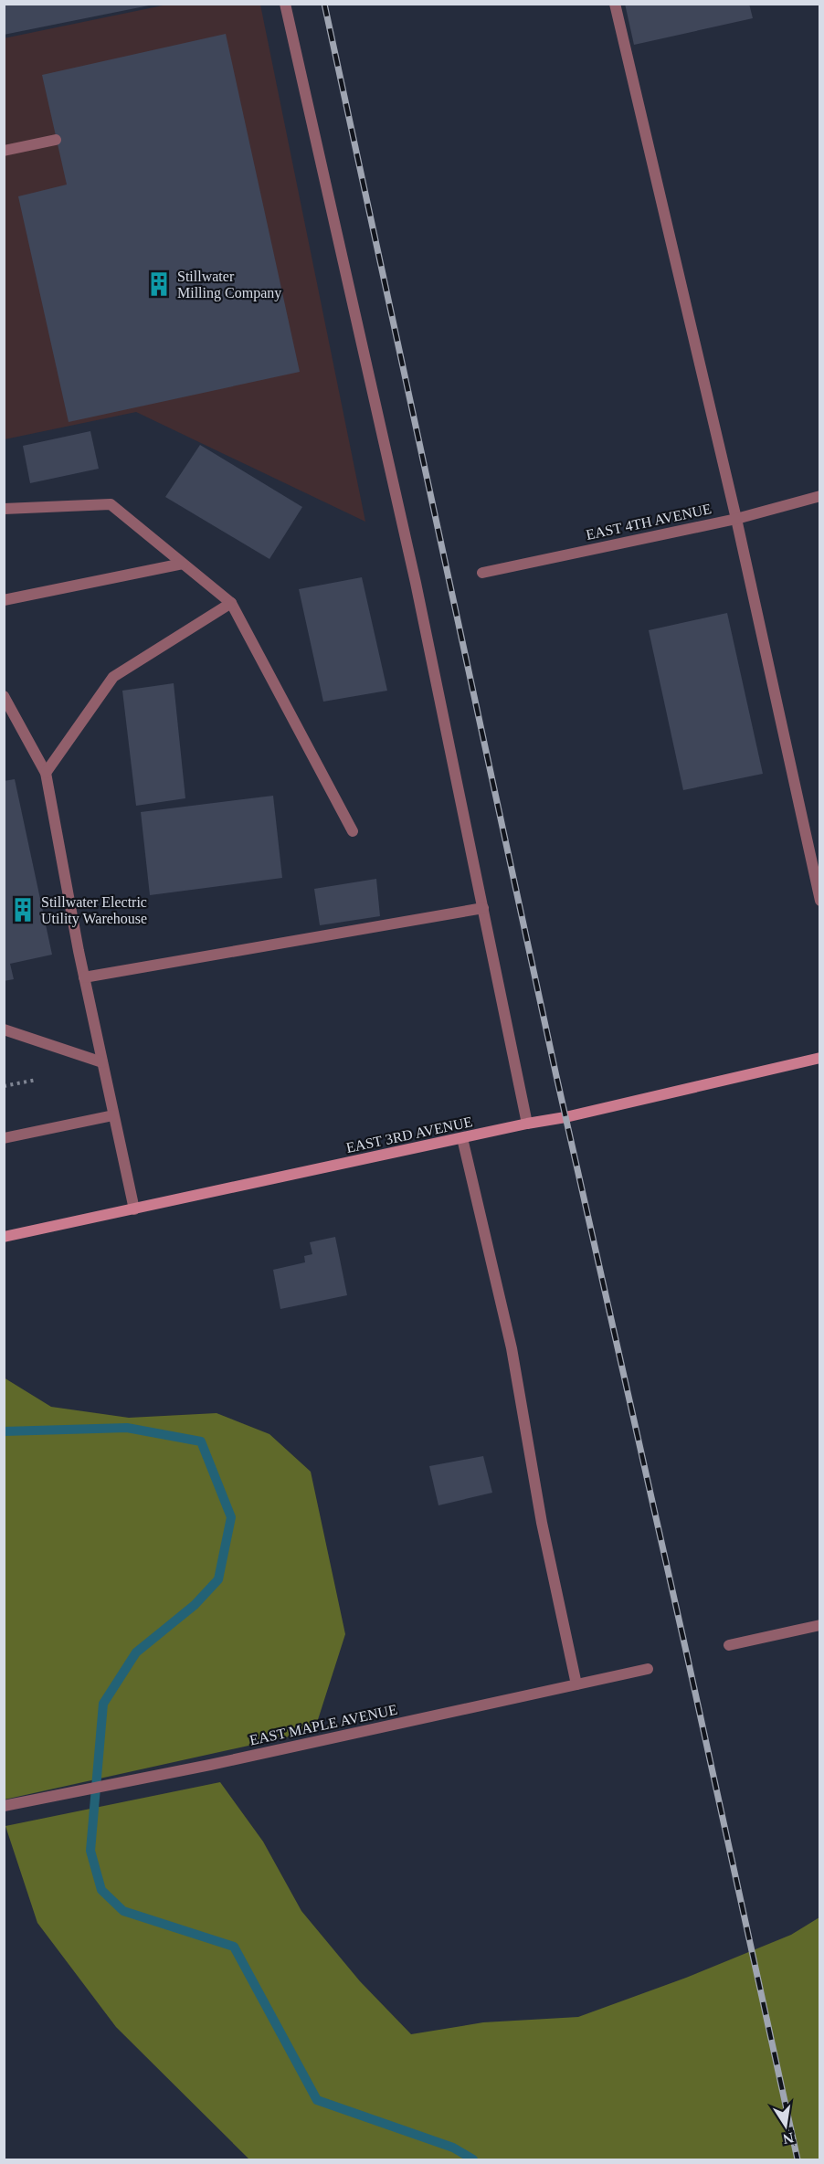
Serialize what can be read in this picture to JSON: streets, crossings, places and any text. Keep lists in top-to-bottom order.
{
  "streets": {
    "street": ["EAST 4TH AVENUE", "EAST 3RD AVENUE", "EAST MAPLE AVENUE"]
  },
  "places": {
    "building": ["Stillwater Milling Company", "Stillwater Electric Utility Warehouse"]
  },
  "north": "bottom"
}
